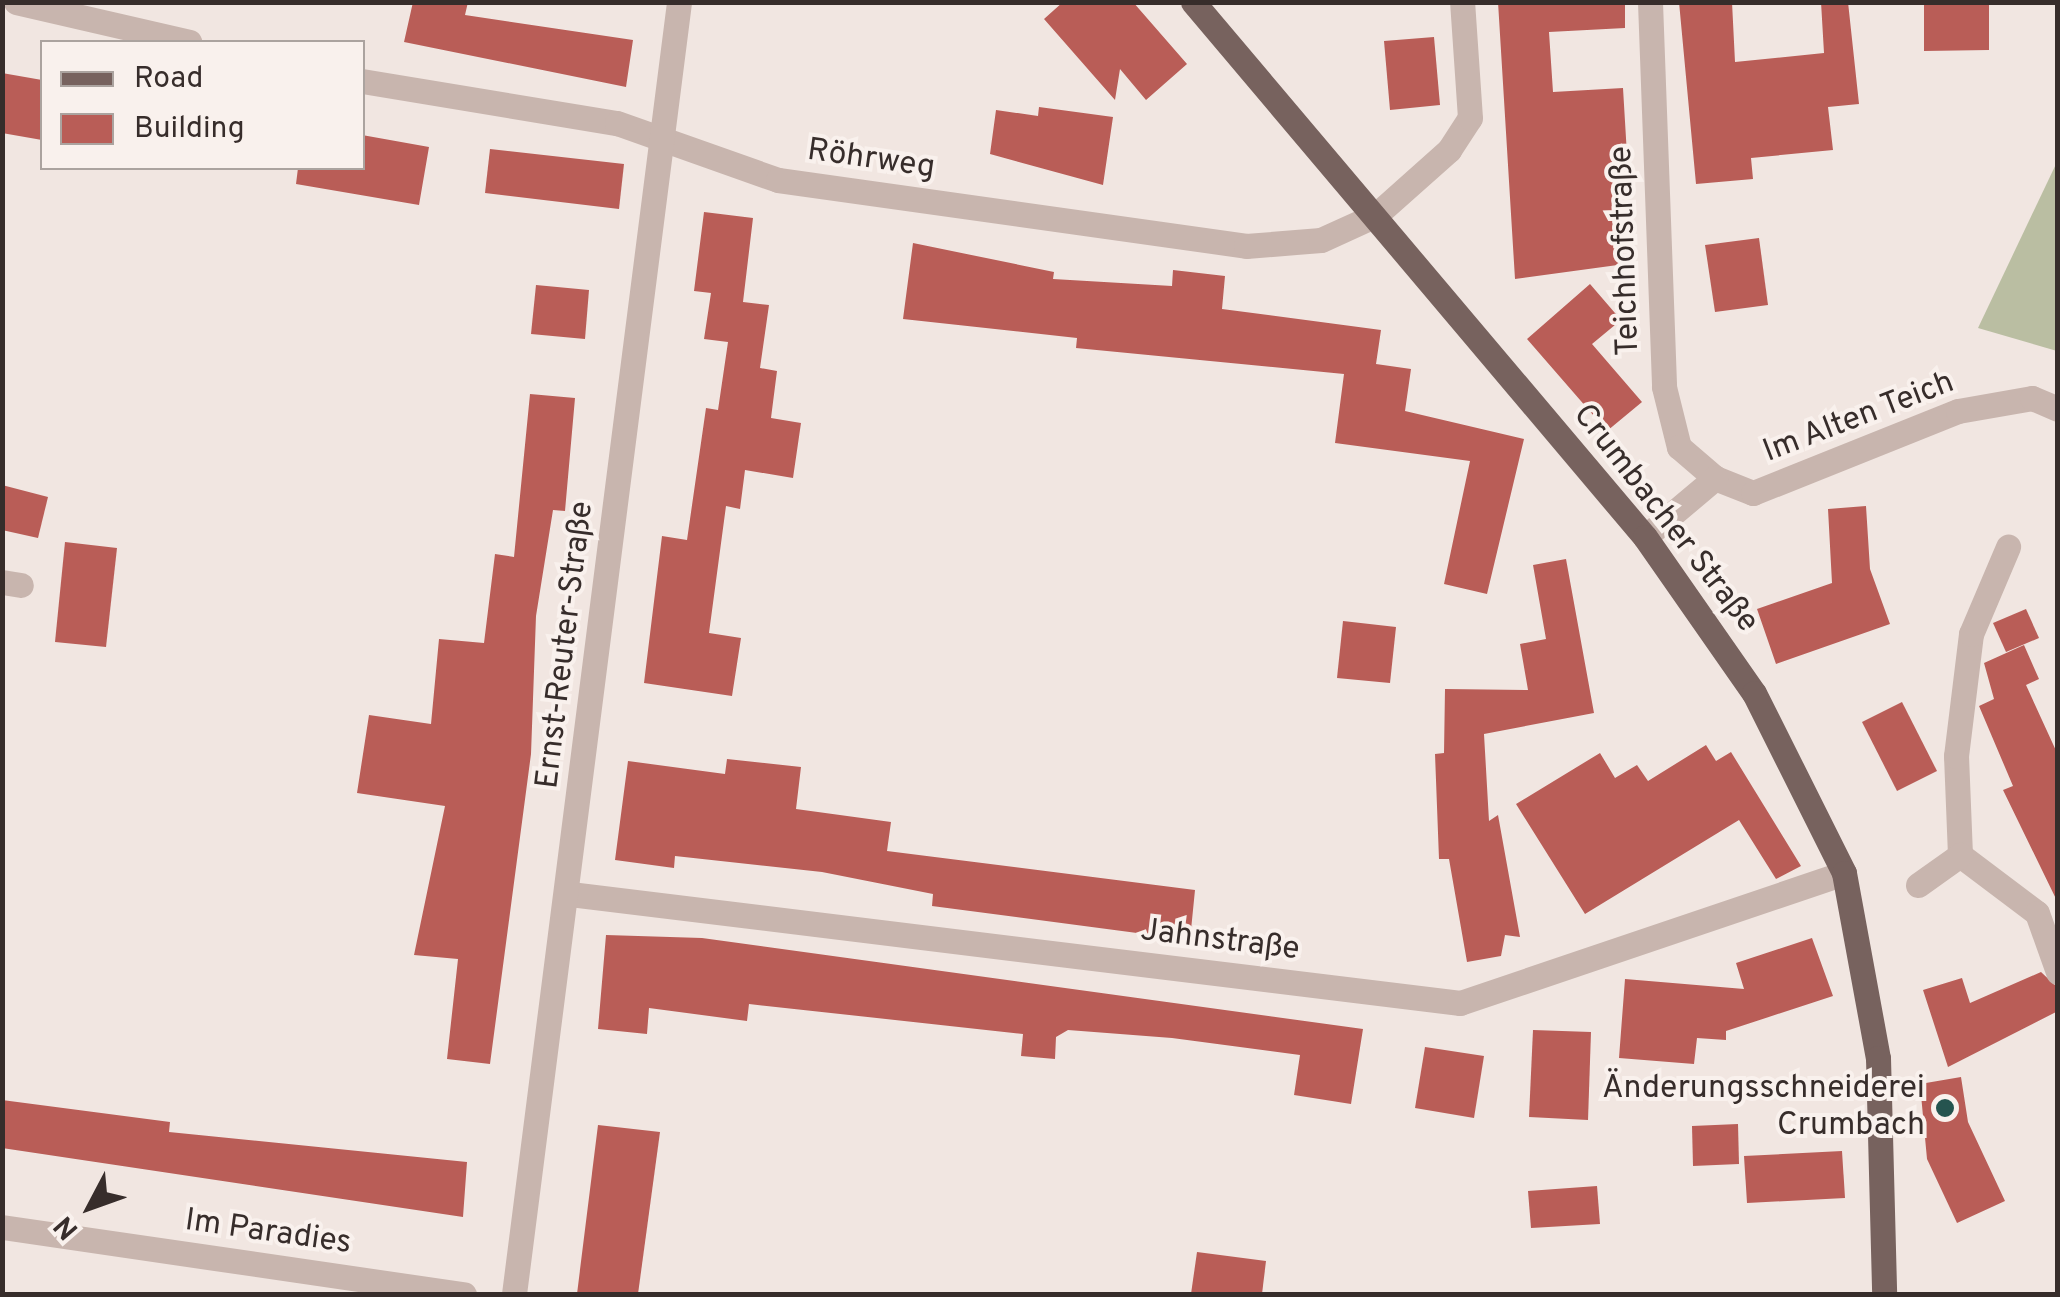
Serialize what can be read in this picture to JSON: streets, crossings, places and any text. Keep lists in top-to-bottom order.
{
  "streets": {
    "main road": ["Crumbacher Straße"],
    "street": [
      "Röhrweg",
      "Teichhofstraße",
      "Im Alten Teich",
      "Ernst-Reuter-Straße",
      "Jahnstraße",
      "Im Paradies"
    ]
  },
  "crossings": [
    ["Röhrweg", "Crumbacher Straße"],
    ["Röhrweg", "Ernst-Reuter-Straße"],
    ["Teichhofstraße", "Im Alten Teich"],
    ["Crumbacher Straße", "Jahnstraße"],
    ["Ernst-Reuter-Straße", "Jahnstraße"]
  ],
  "places": ["Änderungsschneiderei Crumbach"],
  "legend": ["Road", "Building"],
  "north": "bottom left"
}
